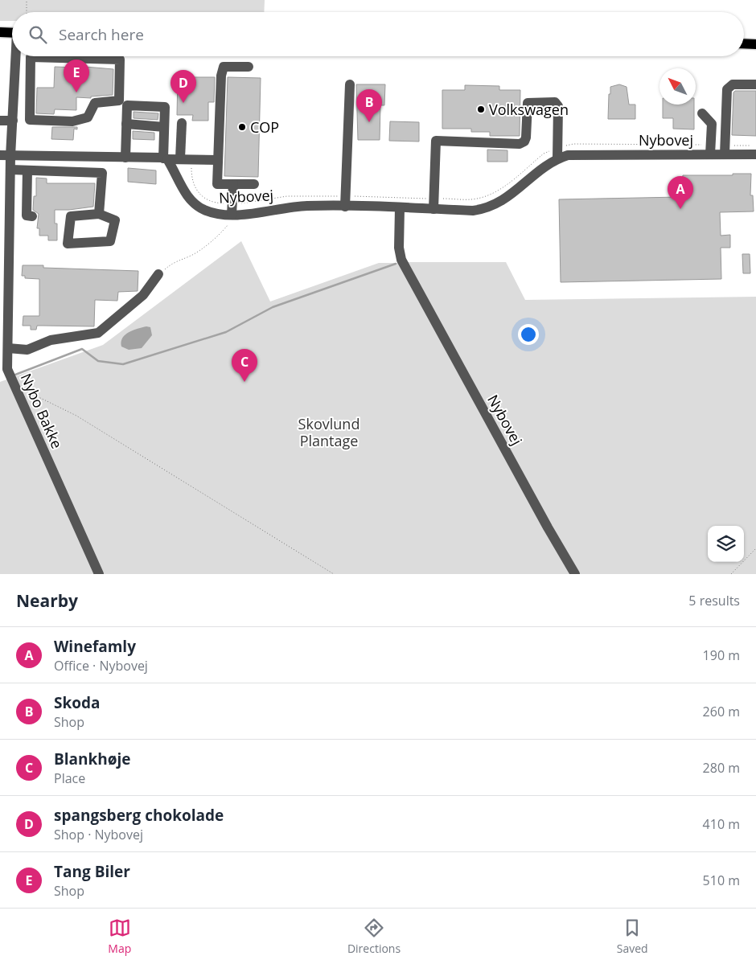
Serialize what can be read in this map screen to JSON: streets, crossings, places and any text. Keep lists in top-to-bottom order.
{
  "streets": {
    "street": ["Nybovej", "Nybo Bakke"]
  },
  "parks": ["Skovlund Plantage"],
  "places": ["Volkswagen", "COP"],
  "north": "top left",
  "page": {
    "search": "Search here",
    "pins": [
      "E",
      "D",
      "B",
      "A",
      "C"
    ],
    "heading": ["Nearby", "5 results"],
    "list": [
      {
        "mark": "A",
        "name": "Winefamly",
        "note": "Office · Nybovej",
        "value": "190 m"
      },
      {
        "mark": "B",
        "name": "Skoda",
        "note": "Shop",
        "value": "260 m"
      },
      {
        "mark": "C",
        "name": "Blankhøje",
        "note": "Place",
        "value": "280 m"
      },
      {
        "mark": "D",
        "name": "spangsberg chokolade",
        "note": "Shop · Nybovej",
        "value": "410 m"
      },
      {
        "mark": "E",
        "name": "Tang Biler",
        "note": "Shop",
        "value": "510 m"
      }
    ],
    "nav": ["Map", "Directions", "Saved"]
  }
}
